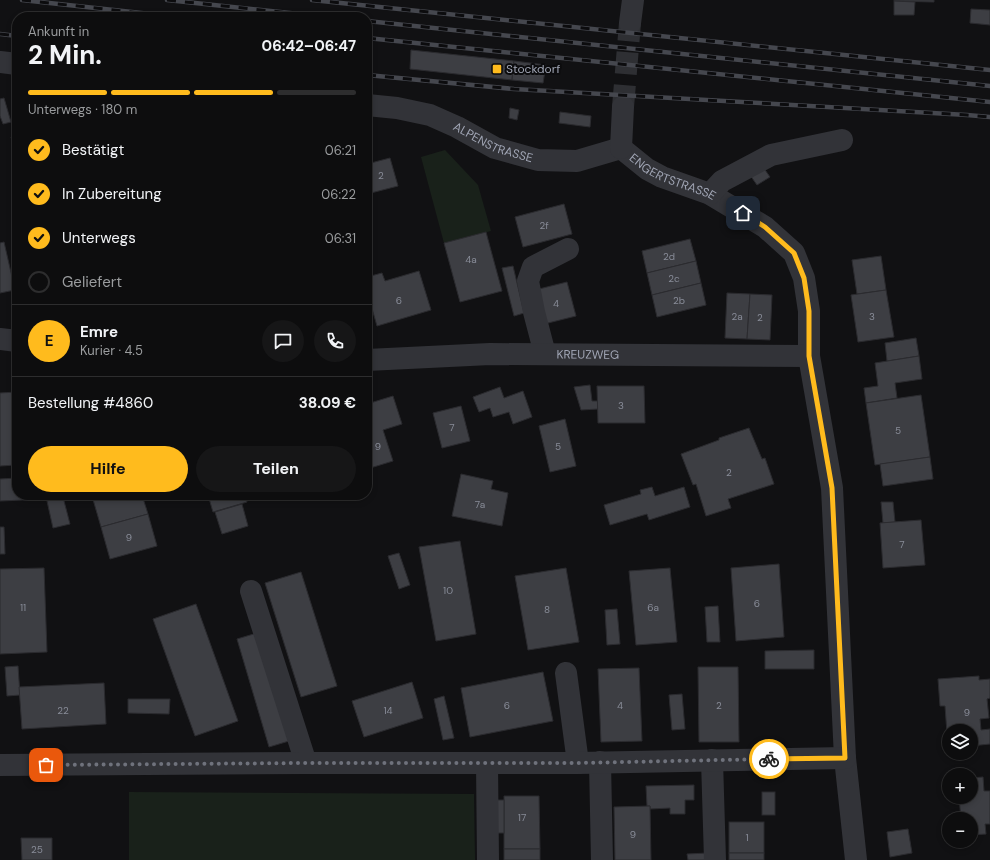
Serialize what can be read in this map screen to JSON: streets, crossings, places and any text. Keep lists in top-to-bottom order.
{
  "streets": {
    "street": ["ALPENSTRASSE", "ENGERTSTRASSE", "KREUZWEG"]
  },
  "crossings": [
    ["ALPENSTRASSE", "ENGERTSTRASSE"],
    ["ENGERTSTRASSE", "KREUZWEG"]
  ],
  "places": {
    "transit": ["Stockdorf"]
  },
  "house_numbers": [
    "2",
    "2f",
    "2d",
    "4a",
    "2c",
    "6",
    "2b",
    "4",
    "2a",
    "3",
    "2",
    "3",
    "7",
    "5",
    "9",
    "5",
    "2",
    "7a",
    "9",
    "7",
    "10",
    "6",
    "11",
    "6a",
    "8",
    "6",
    "4",
    "2",
    "22",
    "14",
    "9",
    "17",
    "9",
    "1",
    "25"
  ],
  "page": {
    "heading": ["2 Min.", "Ankunft in", "06:42–06:47"],
    "panel": [
      "Emre",
      "Kurier · 4.5",
      "Bestellung #4860",
      "38.09 €"
    ],
    "bar": "Unterwegs · 180 m",
    "list": [
      ["Bestätigt", "06:21"],
      ["In Zubereitung", "06:22"],
      ["Unterwegs", "06:31"],
      "Geliefert"
    ],
    "round": "E",
    "buttons": ["Hilfe", "Teilen"],
    "map_buttons": ["+", "−"]
  }
}
